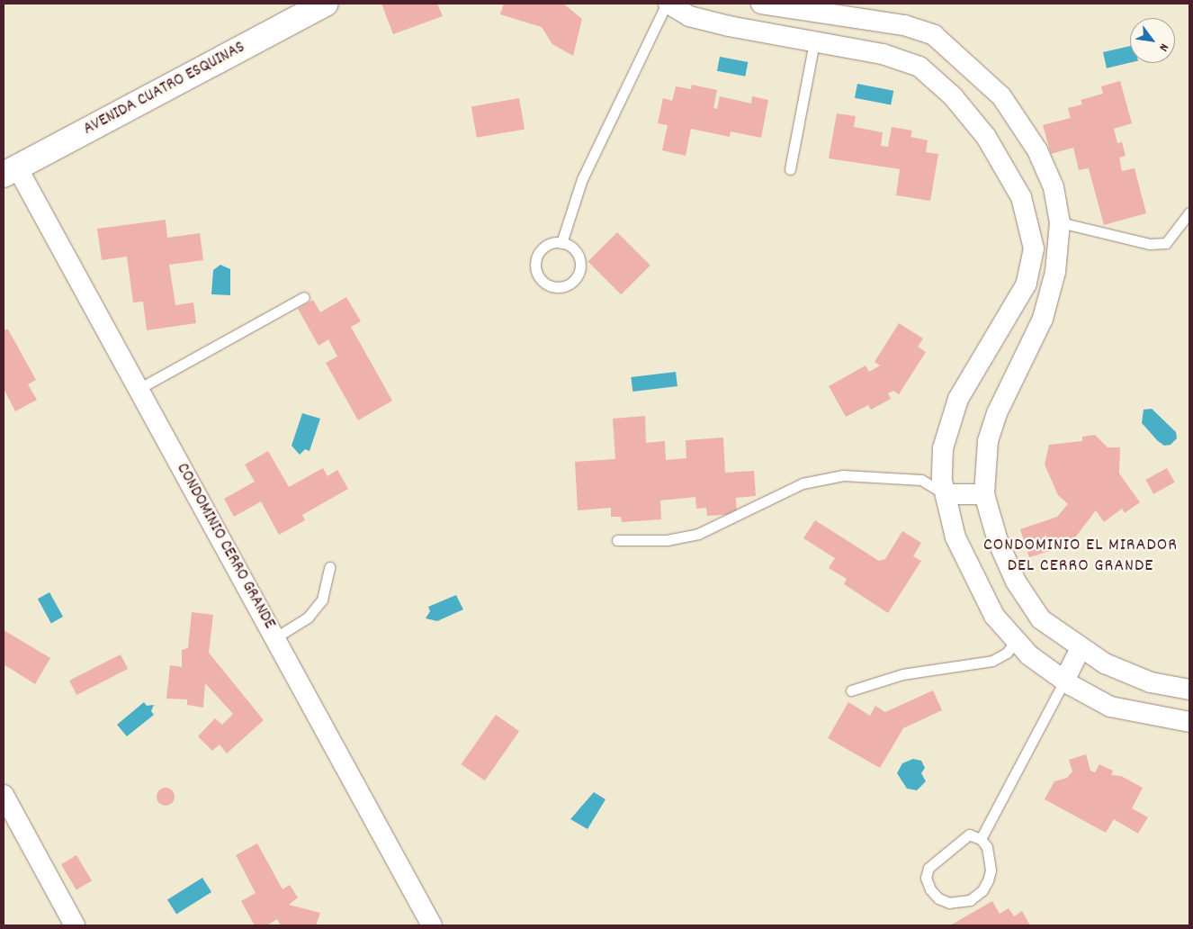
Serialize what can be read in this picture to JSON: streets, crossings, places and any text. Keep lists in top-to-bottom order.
{
  "streets": {
    "street": ["AVENIDA CUATRO ESQUINAS", "CONDOMINIO CERRO GRANDE"]
  },
  "crossings": [
    ["AVENIDA CUATRO ESQUINAS", "CONDOMINIO CERRO GRANDE"]
  ],
  "districts": ["CONDOMINIO EL MIRADOR DEL CERRO GRANDE"],
  "north": "bottom right"
}
